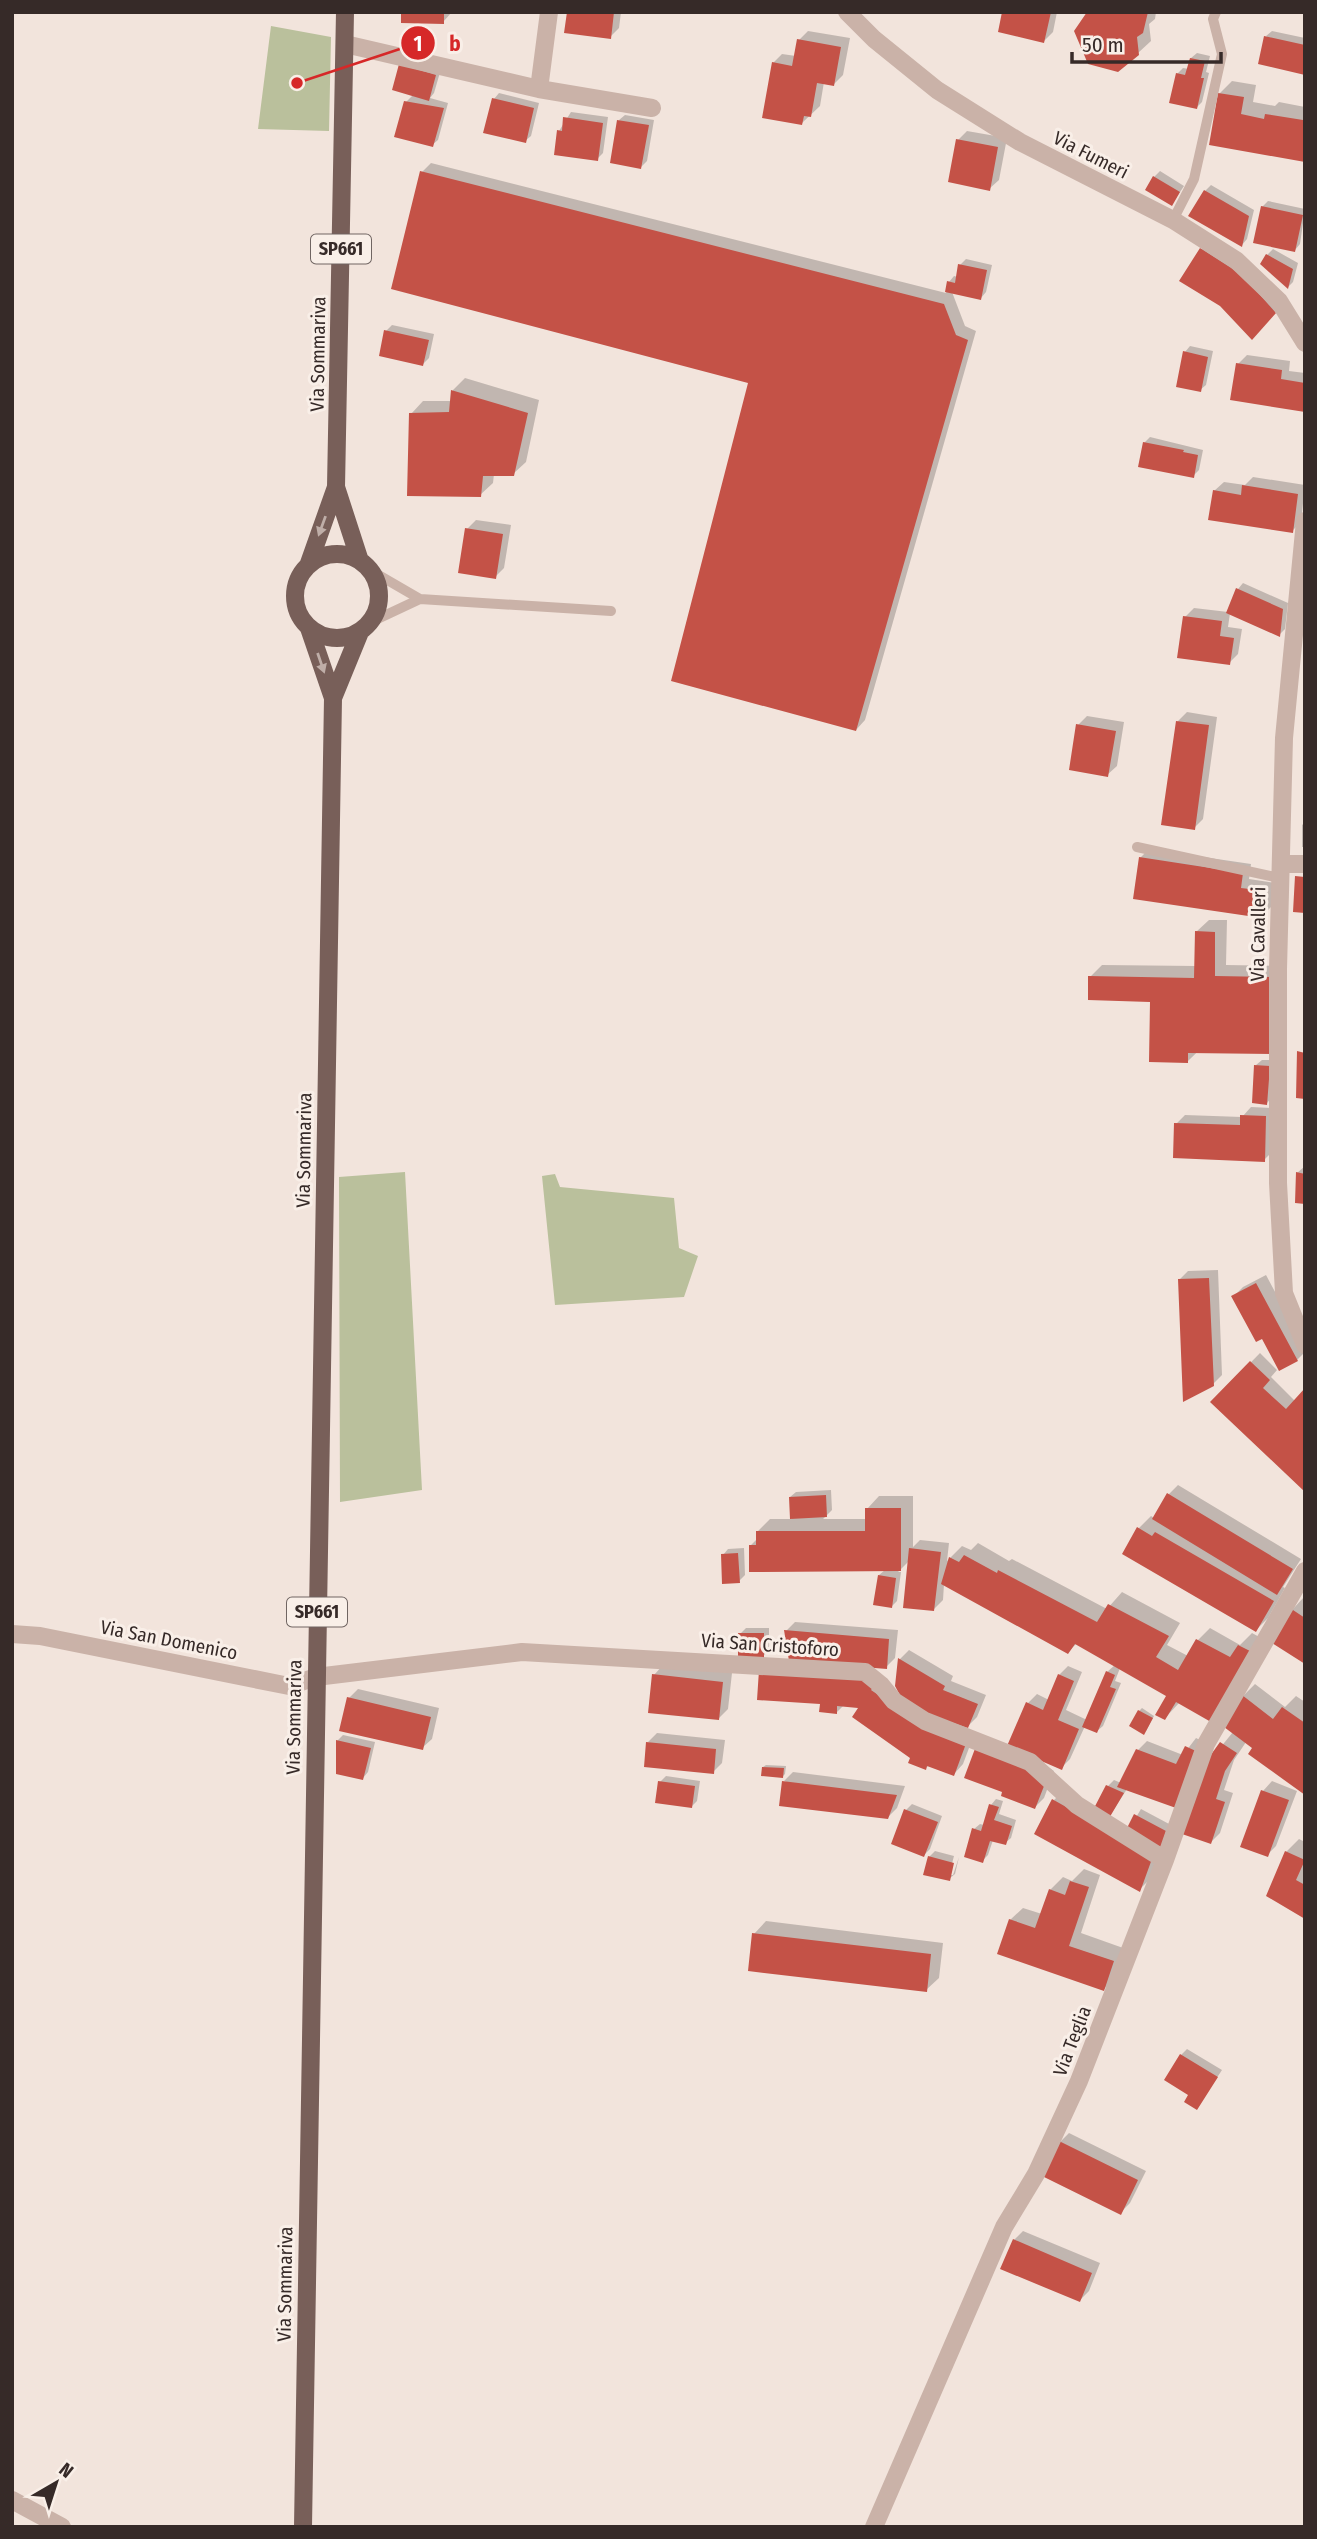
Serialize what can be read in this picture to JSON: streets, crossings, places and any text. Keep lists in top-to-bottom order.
{
  "streets": {
    "main road": ["SP661", "Via Sommariva"],
    "street": [
      "Via Fumeri",
      "Via Cavalleri",
      "Via San Domenico",
      "Via San Cristoforo",
      "Via Teglia"
    ]
  },
  "crossings": [
    ["Via Sommariva", "Via San Domenico"],
    ["Via Sommariva", "Via San Cristoforo"],
    ["Via San Domenico", "Via San Cristoforo"],
    ["Via San Cristoforo", "Via Teglia"]
  ],
  "places": ["b"],
  "scale_bar": "50 m",
  "north": "top right"
}
